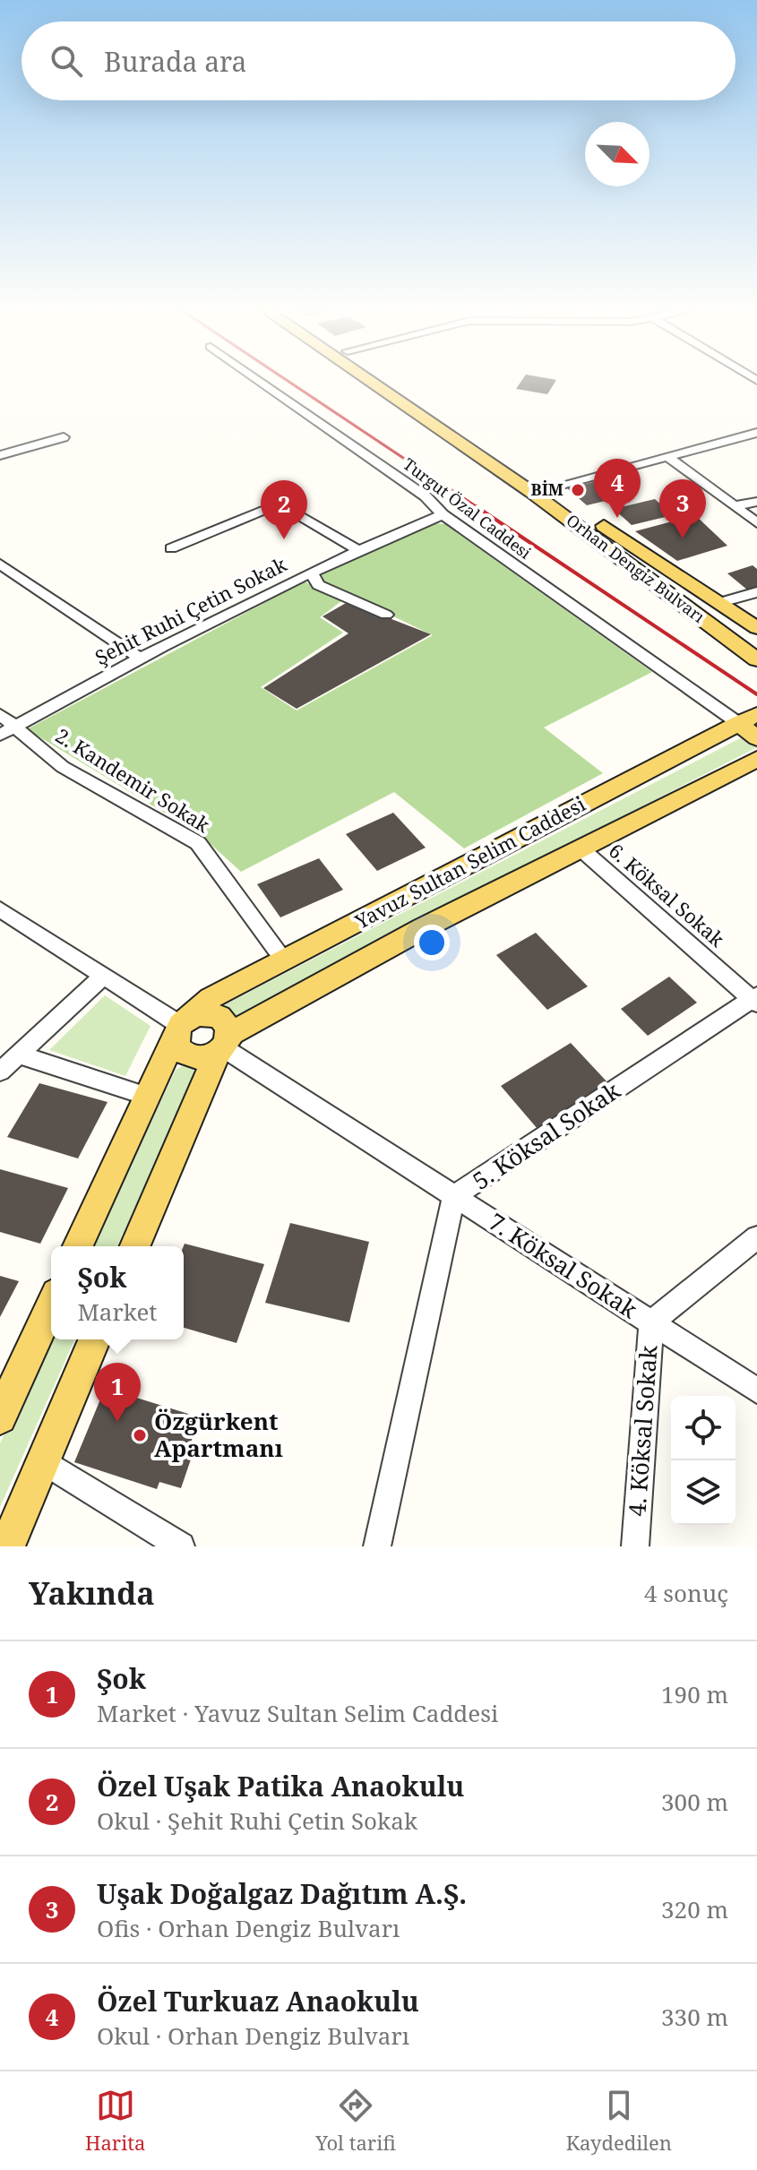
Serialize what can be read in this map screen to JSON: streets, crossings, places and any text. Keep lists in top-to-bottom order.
{
  "streets": {
    "main road": ["Orhan Dengiz Bulvarı", "Yavuz Sultan Selim Caddesi"],
    "street": [
      "Turgut Özal Caddesi",
      "Şehit Ruhi Çetin Sokak",
      "2. Kandemir Sokak",
      "6. Köksal Sokak",
      "5. Köksal Sokak",
      "7. Köksal Sokak",
      "4. Köksal Sokak"
    ]
  },
  "crossings": [
    ["Turgut Özal Caddesi", "Şehit Ruhi Çetin Sokak"],
    ["Turgut Özal Caddesi", "Yavuz Sultan Selim Caddesi"],
    ["Şehit Ruhi Çetin Sokak", "2. Kandemir Sokak"],
    ["2. Kandemir Sokak", "Yavuz Sultan Selim Caddesi"],
    ["Yavuz Sultan Selim Caddesi", "6. Köksal Sokak"],
    ["Yavuz Sultan Selim Caddesi", "7. Köksal Sokak"],
    ["6. Köksal Sokak", "5. Köksal Sokak"],
    ["5. Köksal Sokak", "7. Köksal Sokak"],
    ["7. Köksal Sokak", "4. Köksal Sokak"]
  ],
  "places": ["BİM", "Özgürkent Apartmanı"],
  "north": "bottom right",
  "page": {
    "search": "Burada ara",
    "pins": [
      "4",
      "3",
      "2",
      "1"
    ],
    "popup": ["Şok", "Market"],
    "heading": ["Yakında", "4 sonuç"],
    "list": [
      {
        "mark": "1",
        "name": "Şok",
        "note": "Market · Yavuz Sultan Selim Caddesi",
        "value": "190 m"
      },
      {
        "mark": "2",
        "name": "Özel Uşak Patika Anaokulu",
        "note": "Okul · Şehit Ruhi Çetin Sokak",
        "value": "300 m"
      },
      {
        "mark": "3",
        "name": "Uşak Doğalgaz Dağıtım A.Ş.",
        "note": "Ofis · Orhan Dengiz Bulvarı",
        "value": "320 m"
      },
      {
        "mark": "4",
        "name": "Özel Turkuaz Anaokulu",
        "note": "Okul · Orhan Dengiz Bulvarı",
        "value": "330 m"
      }
    ],
    "nav": ["Harita", "Yol tarifi", "Kaydedilen"]
  }
}
